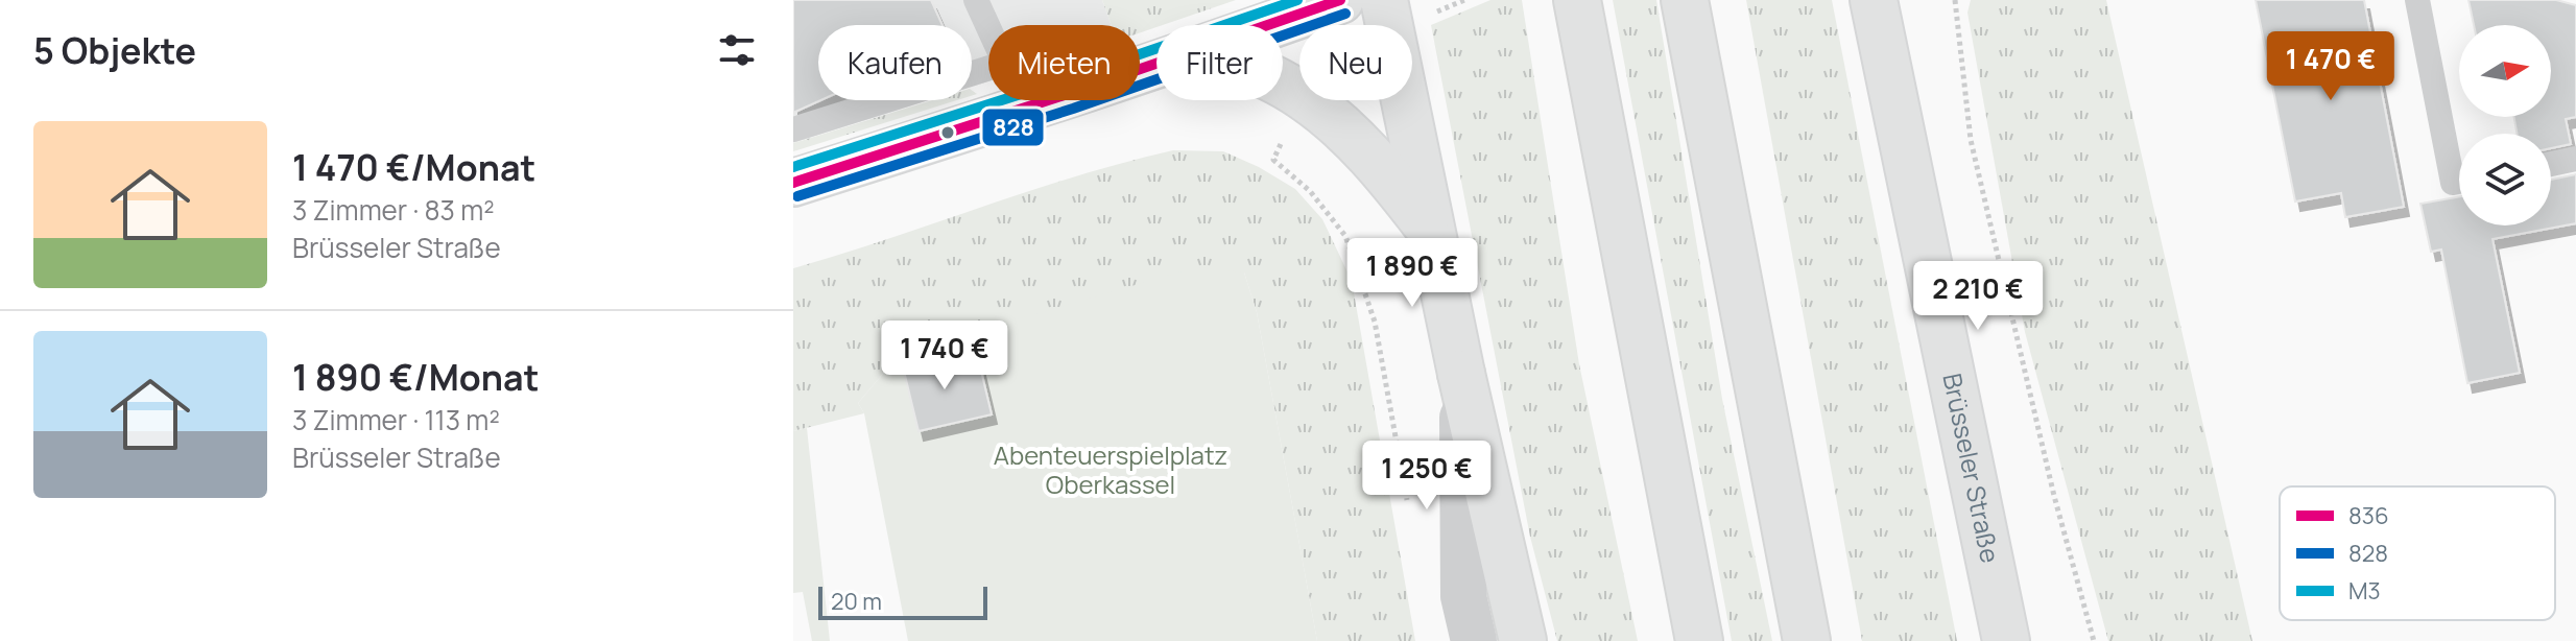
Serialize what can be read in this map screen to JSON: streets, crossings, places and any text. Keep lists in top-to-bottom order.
{
  "streets": {
    "main road": ["Brüsseler Straße"]
  },
  "parks": ["Abenteuerspielplatz Oberkassel"],
  "lines": ["transit line 836", "transit line M3", "transit line 828"],
  "legend": ["836", "828", "M3"],
  "scale_bar": "20 m",
  "north": "right",
  "page": {
    "heading": "5 Objekte",
    "chip": [
      "Kaufen",
      "Mieten",
      "Filter",
      "Neu"
    ],
    "price": [
      "1 470 €",
      "1 890 €",
      "2 210 €",
      "1 740 €",
      "1 250 €"
    ],
    "list": [
      {
        "name": "1 470 €/Monat",
        "note": "3 Zimmer · 83 m² · Brüsseler Straße"
      },
      {
        "name": "1 890 €/Monat",
        "note": "3 Zimmer · 113 m² · Brüsseler Straße"
      }
    ],
    "scale": "20 m"
  }
}
